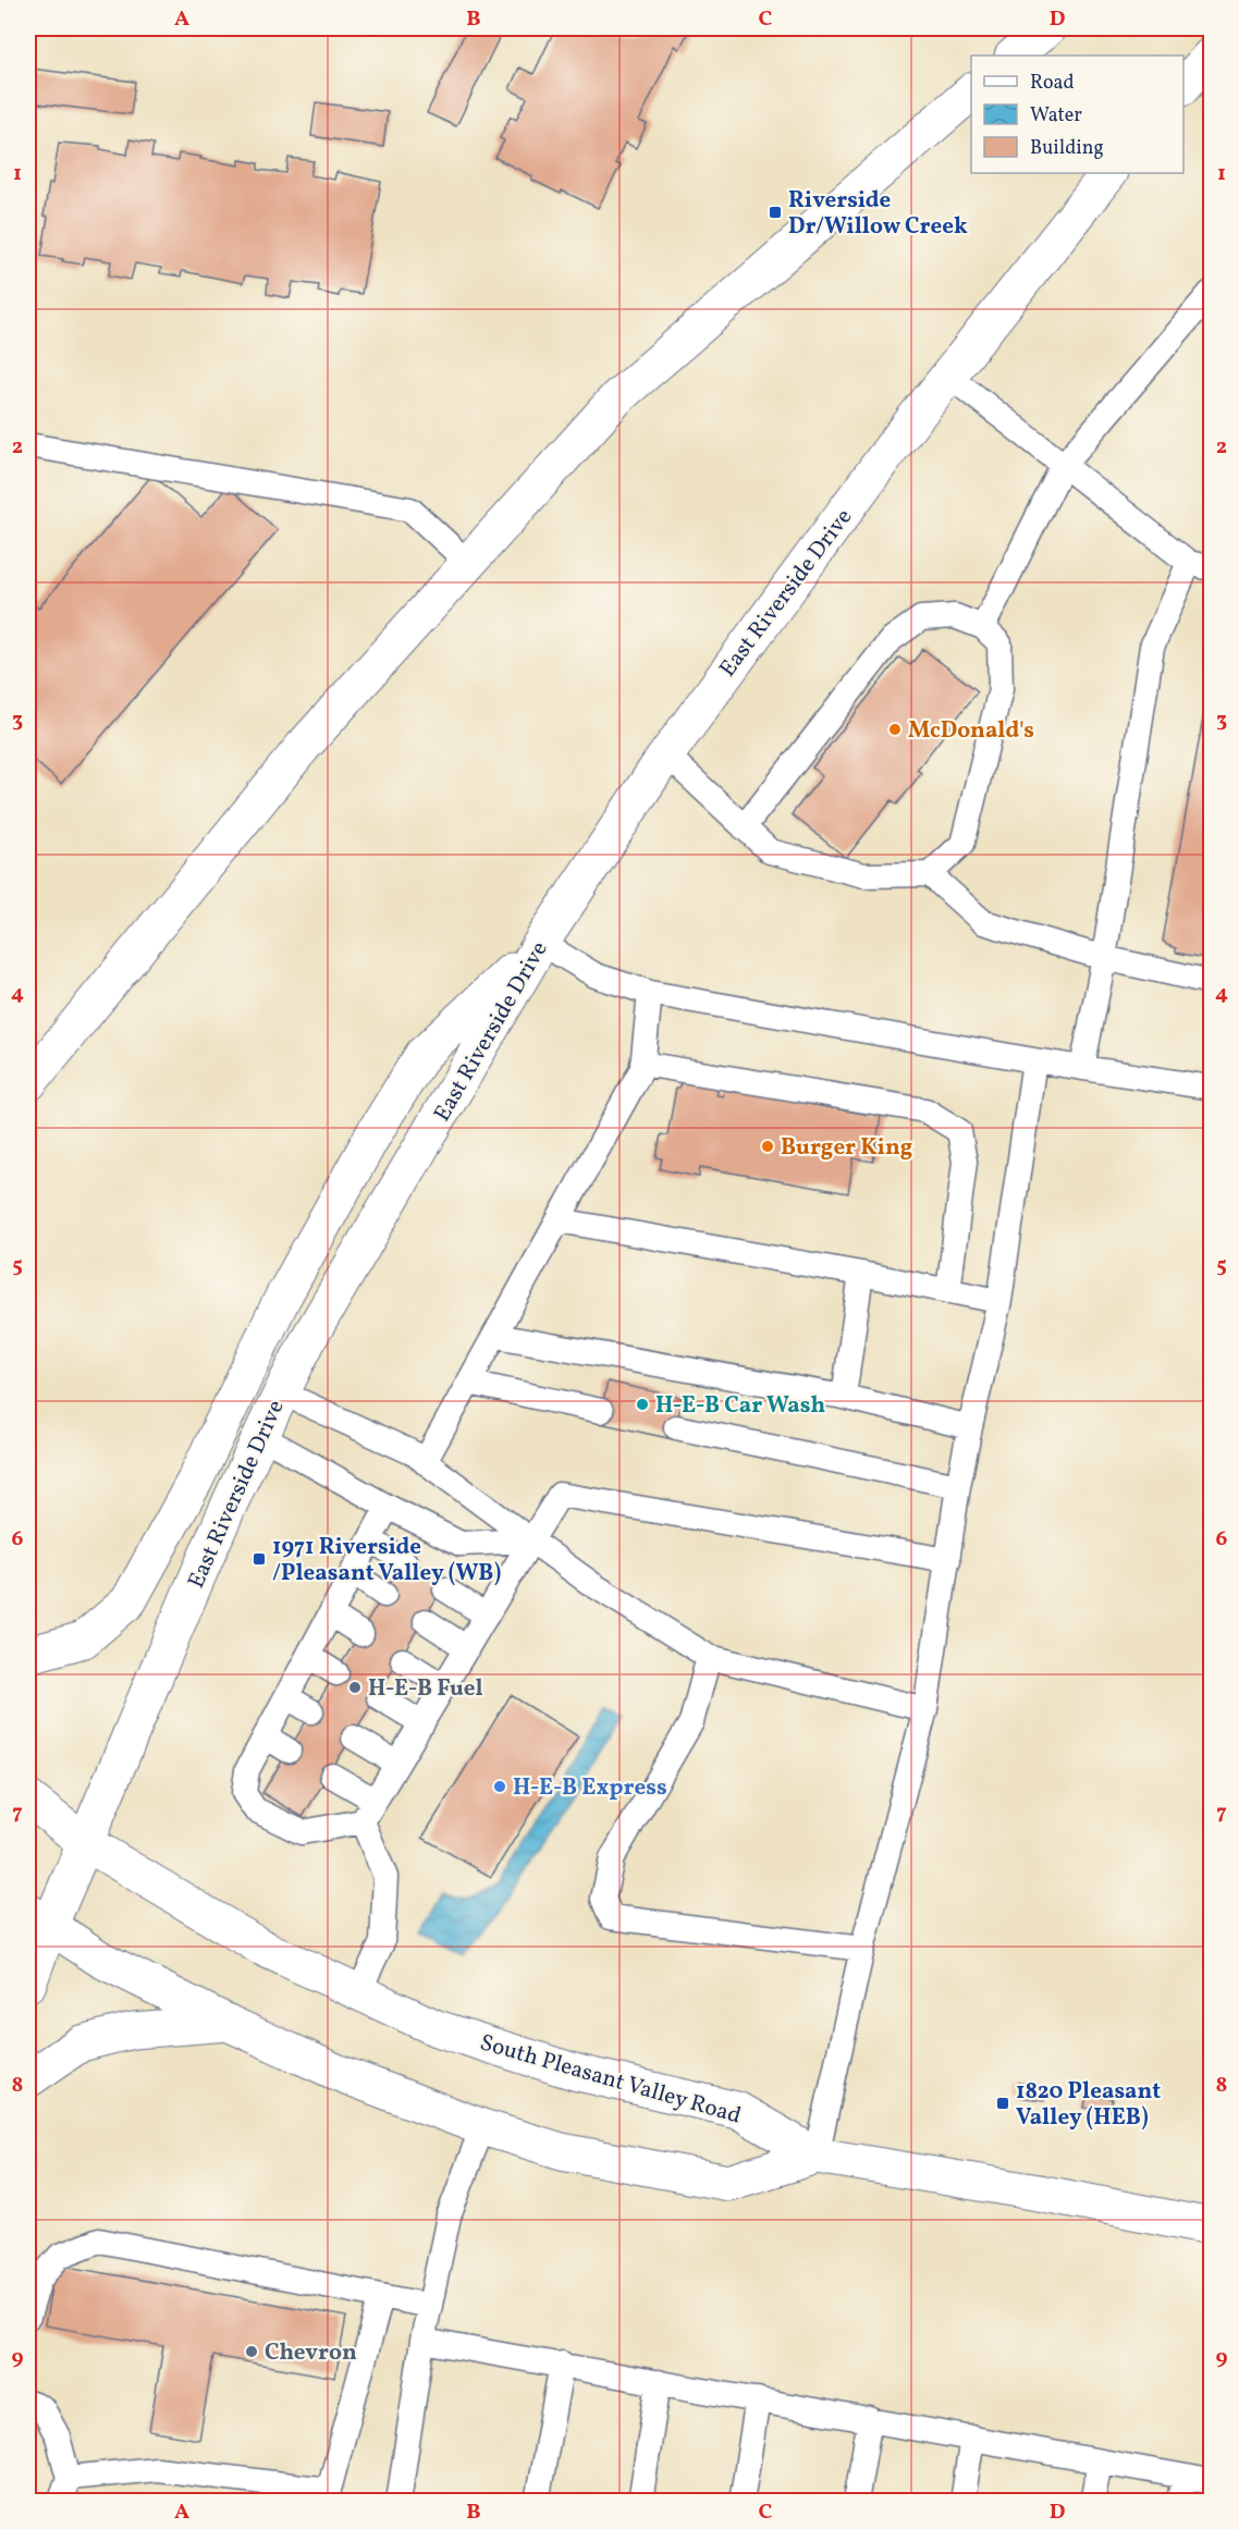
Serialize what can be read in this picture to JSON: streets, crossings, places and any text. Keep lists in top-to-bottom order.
{
  "streets": {
    "main road": ["East Riverside Drive", "South Pleasant Valley Road"]
  },
  "crossings": [
    ["East Riverside Drive", "South Pleasant Valley Road"]
  ],
  "places": {
    "transit": ["Riverside Dr/Willow Creek", "1971 Riverside /Pleasant Valley (WB)", "1820 Pleasant Valley (HEB)"],
    "other": [
      "McDonald's",
      "Burger King",
      "H-E-B Car Wash",
      "H-E-B Fuel",
      "H-E-B Express",
      "Chevron"
    ]
  },
  "legend": ["Road", "Water", "Building"],
  "grid": {
    "columns": [
      "A",
      "B",
      "C",
      "D"
    ],
    "rows": [
      "1",
      "2",
      "3",
      "4",
      "5",
      "6",
      "7",
      "8",
      "9"
    ]
  }
}
